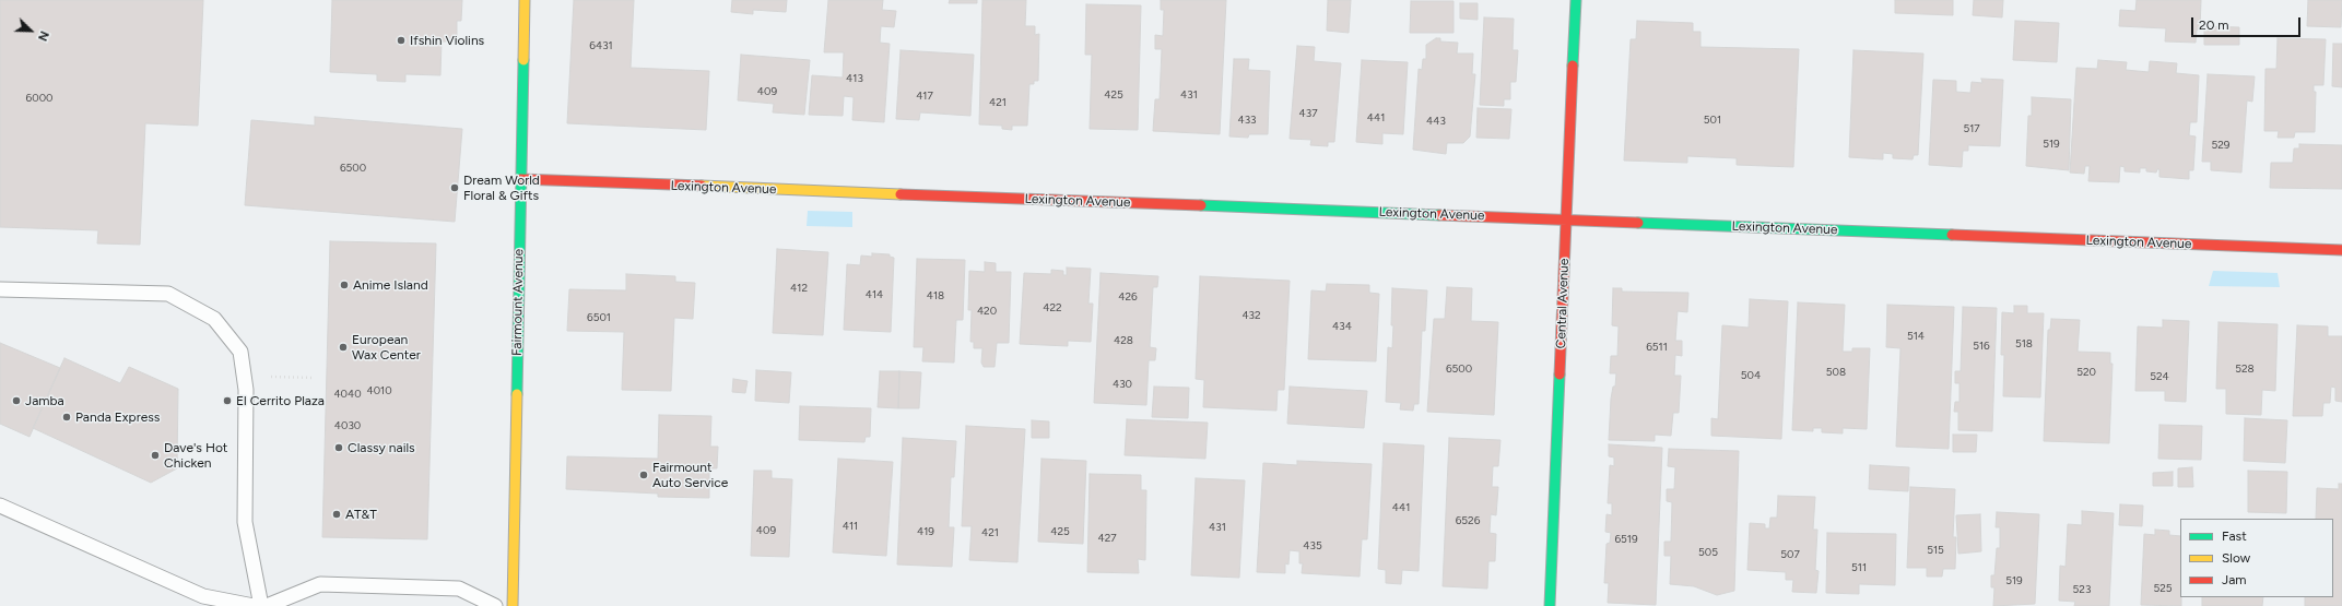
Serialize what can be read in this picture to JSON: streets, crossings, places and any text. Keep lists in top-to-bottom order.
{
  "streets": {
    "street": ["Lexington Avenue", "Fairmount Avenue", "Central Avenue"]
  },
  "crossings": [
    ["Lexington Avenue", "Fairmount Avenue"],
    ["Lexington Avenue", "Central Avenue"]
  ],
  "places": [
    "Ifshin Violins",
    "Dream World Floral & Gifts",
    "Anime Island",
    "European Wax Center",
    "Jamba",
    "El Cerrito Plaza",
    "Panda Express",
    "Classy nails",
    "Dave's Hot Chicken",
    "Fairmount Auto Service",
    "AT&T"
  ],
  "house_numbers": [
    "6431",
    "413",
    "409",
    "425",
    "431",
    "417",
    "6000",
    "421",
    "437",
    "441",
    "433",
    "501",
    "443",
    "517",
    "519",
    "529",
    "6500",
    "412",
    "414",
    "418",
    "426",
    "422",
    "420",
    "432",
    "6501",
    "434",
    "514",
    "428",
    "518",
    "516",
    "6511",
    "6500",
    "528",
    "508",
    "520",
    "504",
    "524",
    "430",
    "4010",
    "4040",
    "4030",
    "441",
    "6526",
    "411",
    "431",
    "409",
    "419",
    "425",
    "421",
    "427",
    "6519",
    "435",
    "515",
    "505",
    "507",
    "511",
    "519",
    "525",
    "523"
  ],
  "legend": ["Fast", "Slow", "Jam"],
  "scale_bar": "20 m",
  "north": "bottom right"
}
